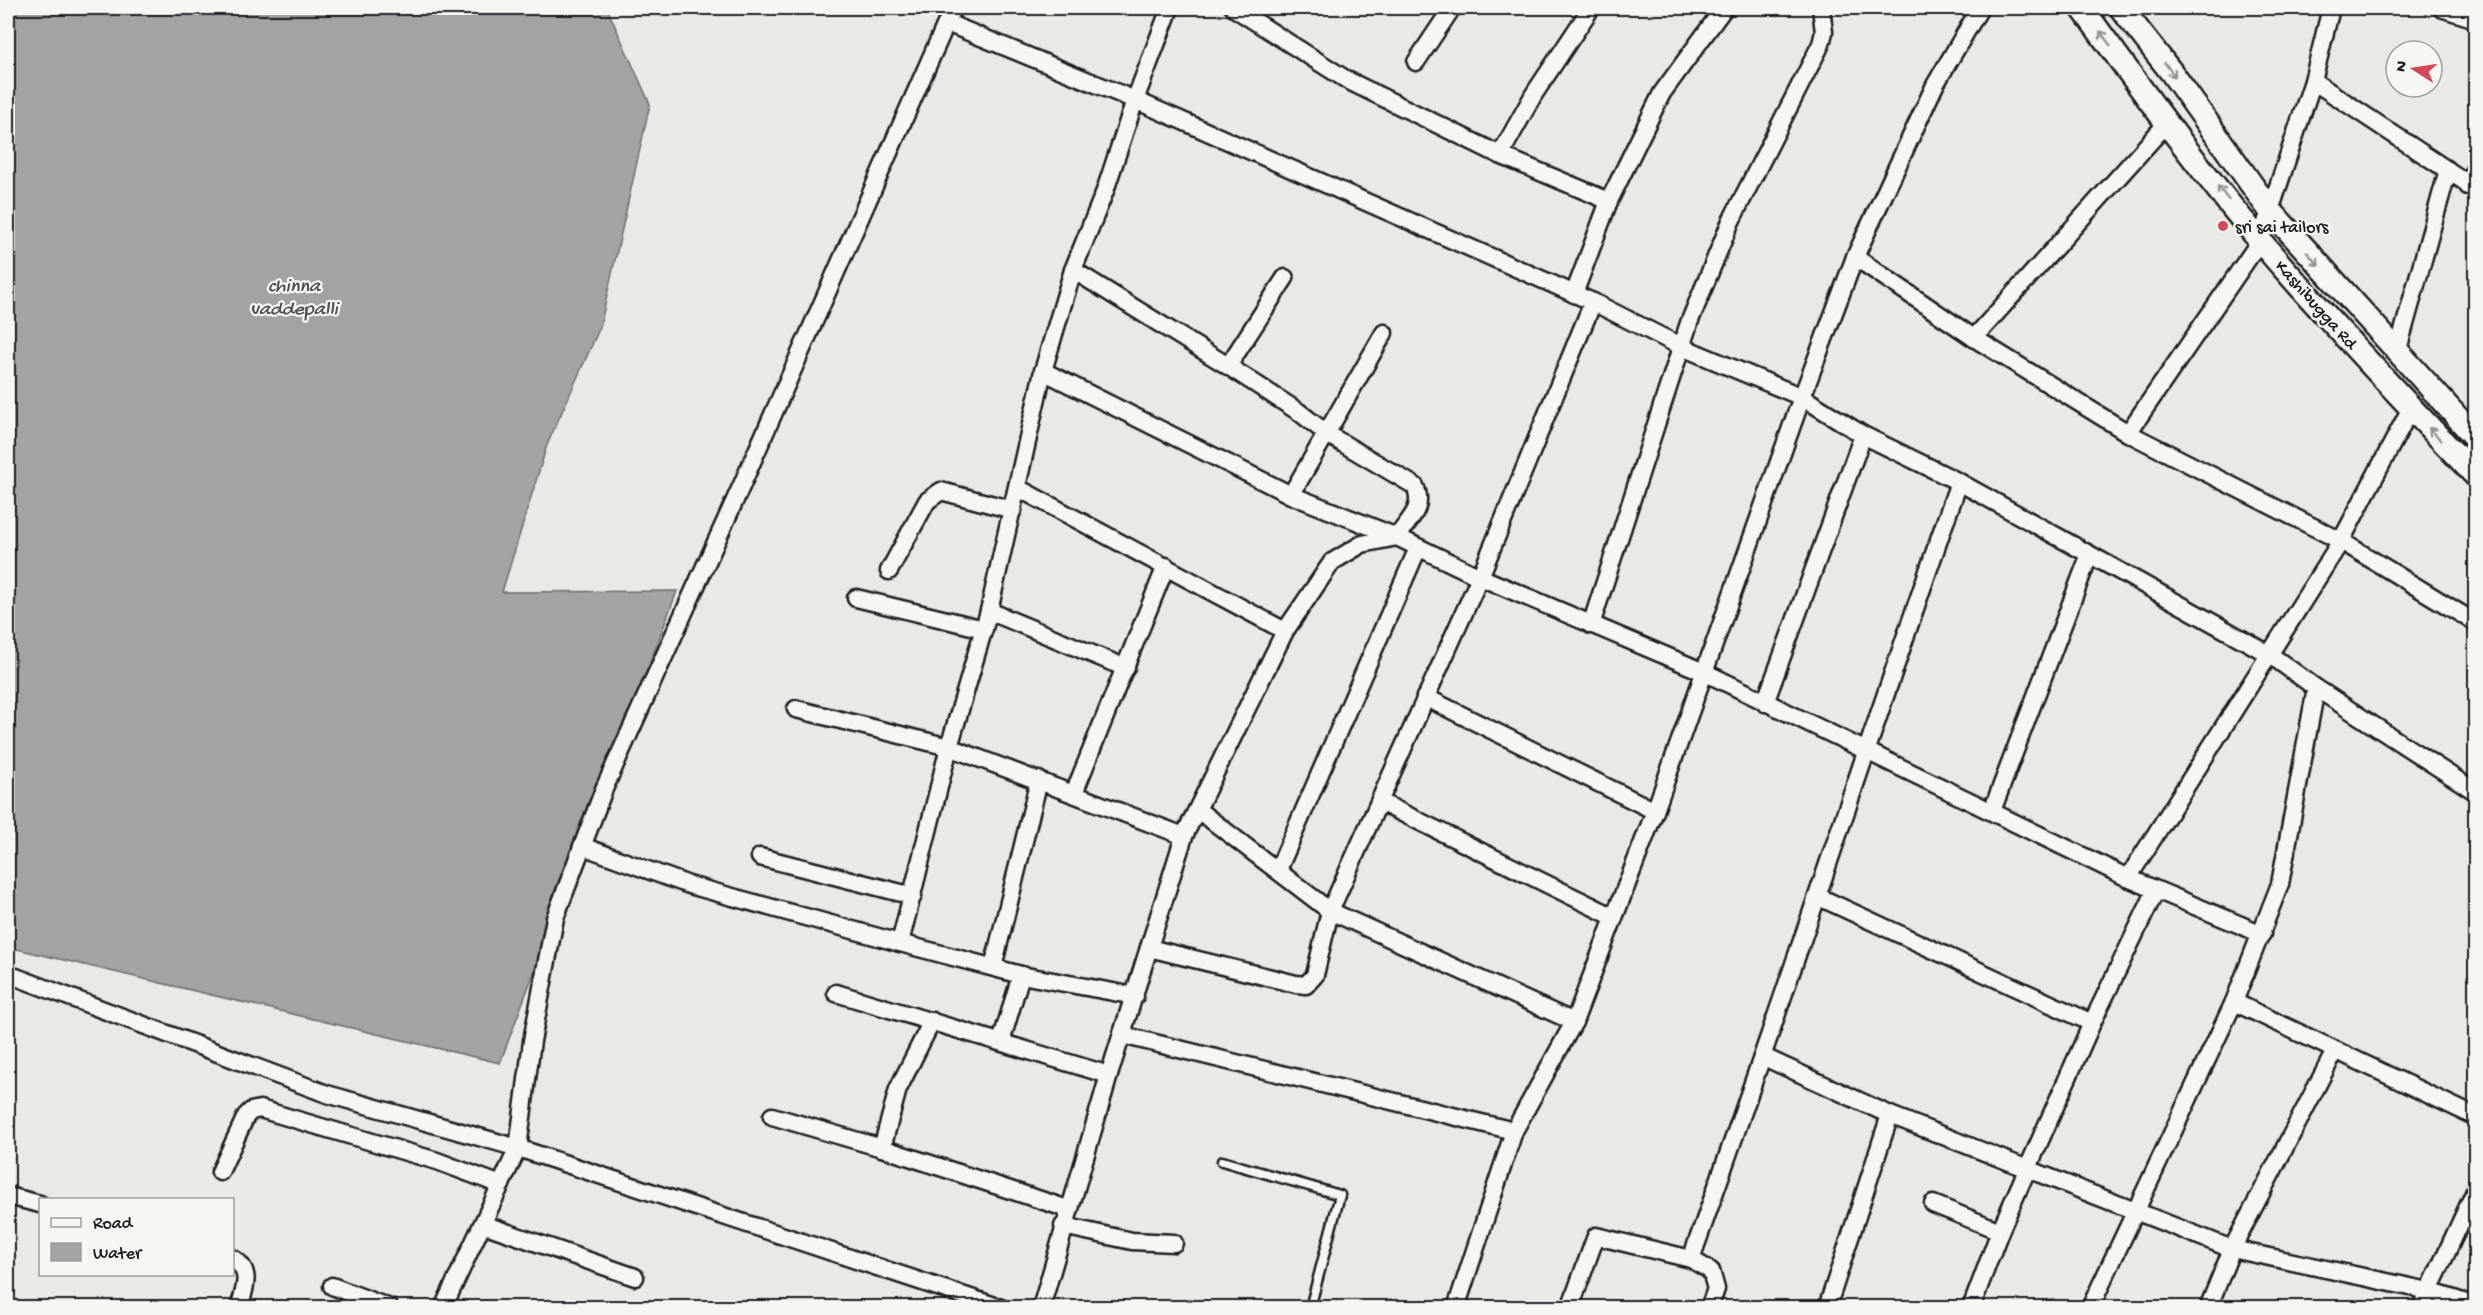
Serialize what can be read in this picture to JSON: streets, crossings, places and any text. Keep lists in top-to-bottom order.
{
  "streets": {
    "main road": ["Kashibugga Rd"]
  },
  "water": ["chinna vaddepalli"],
  "places": ["sri sai tailors"],
  "legend": ["Road", "Water"],
  "north": "left"
}
